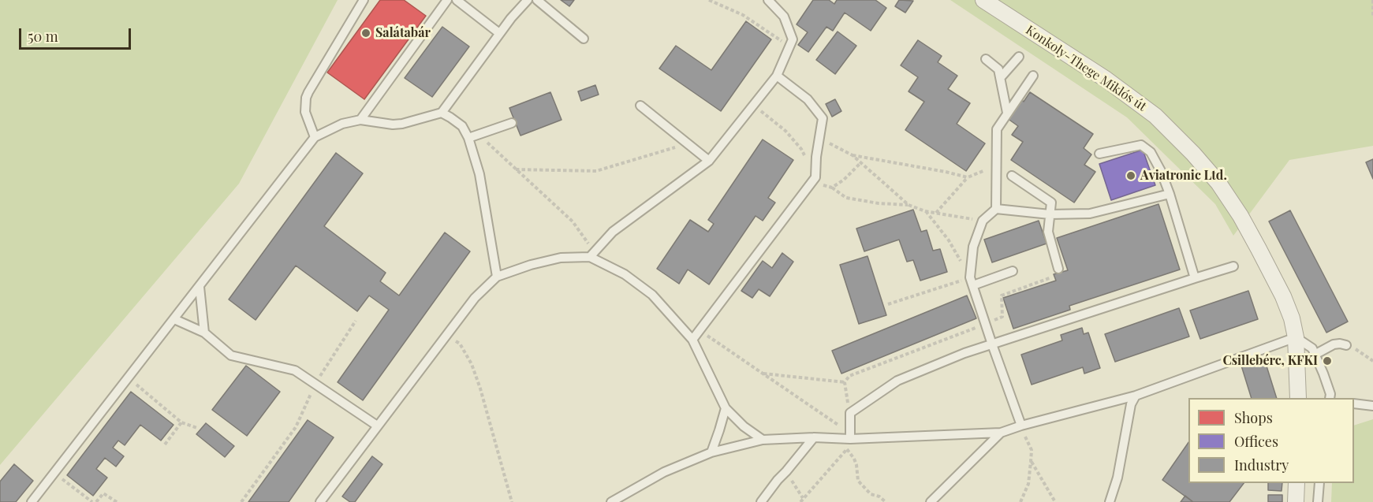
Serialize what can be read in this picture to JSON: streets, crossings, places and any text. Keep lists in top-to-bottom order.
{
  "streets": {
    "street": ["Konkoly-Thege Miklós út"]
  },
  "places": ["Salátabár", "Aviatronic Ltd.", "Csillebérc, KFKI"],
  "legend": ["Shops", "Offices", "Industry"],
  "scale_bar": "50 m"
}
